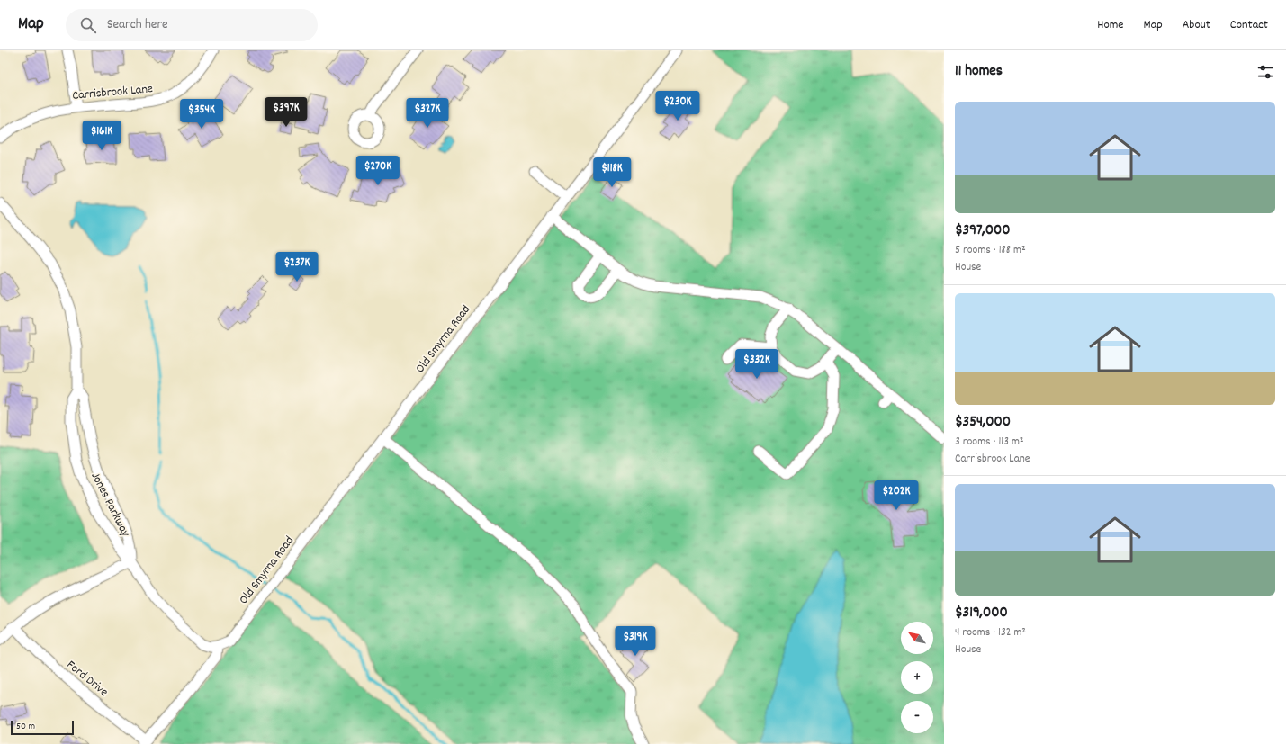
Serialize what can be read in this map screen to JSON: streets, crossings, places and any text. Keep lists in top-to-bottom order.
{
  "streets": {
    "street": [
      "Carrisbrook Lane",
      "Old Smyrna Road",
      "Jones Parkway",
      "Ford Drive"
    ]
  },
  "crossings": [
    ["Old Smyrna Road", "Jones Parkway"]
  ],
  "scale_bar": "50 m",
  "north": "top left",
  "page": {
    "header": "Map",
    "search": "Search here",
    "nav": [
      "Home",
      "Map",
      "About",
      "Contact"
    ],
    "heading": "11 homes",
    "price": [
      "$230K",
      "$397K",
      "$327K",
      "$354K",
      "$161K",
      "$270K",
      "$118K",
      "$237K",
      "$332K",
      "$202K",
      "$319K"
    ],
    "list": [
      {
        "name": "$397,000",
        "note": "5 rooms · 188 m² · House"
      },
      {
        "name": "$354,000",
        "note": "3 rooms · 113 m² · Carrisbrook Lane"
      },
      {
        "name": "$319,000",
        "note": "4 rooms · 132 m² · House"
      }
    ],
    "map_buttons": ["+", "−"],
    "scale": "50 m"
  }
}
